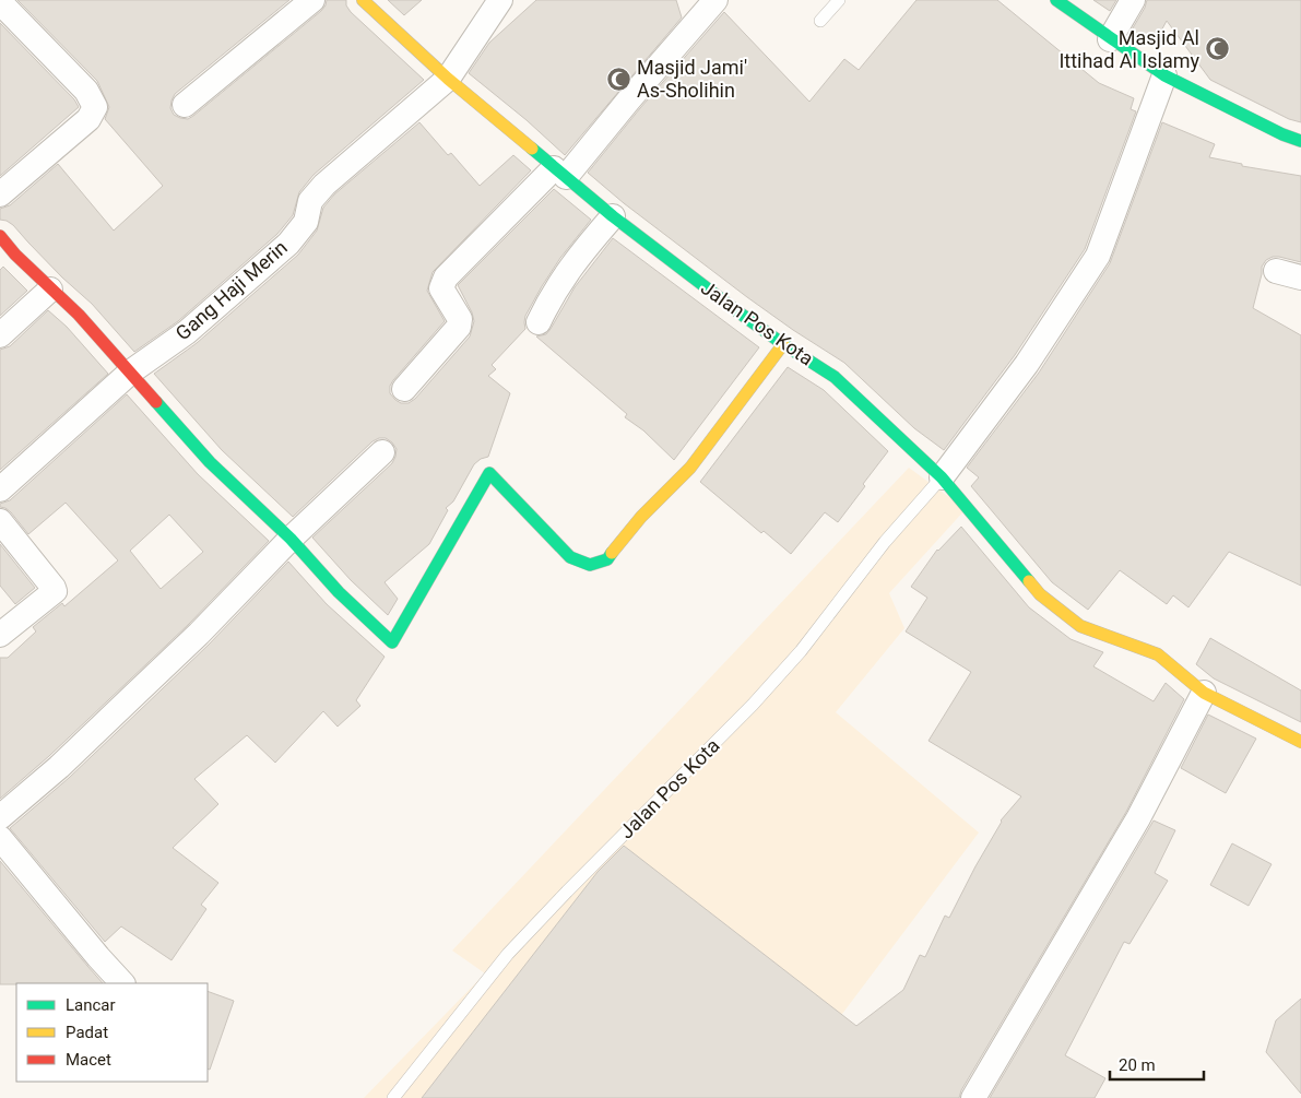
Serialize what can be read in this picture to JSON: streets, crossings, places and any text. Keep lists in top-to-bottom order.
{
  "streets": {
    "street": ["Gang Haji Merin", "Jalan Pos Kota"]
  },
  "crossings": [
    ["Gang Haji Merin", "Jalan Pos Kota"]
  ],
  "places": {
    "mosque": ["Masjid Al Ittihad Al Islamy", "Masjid Jami' As-Sholihin"]
  },
  "legend": ["Lancar", "Padat", "Macet"],
  "scale_bar": "20 m"
}
